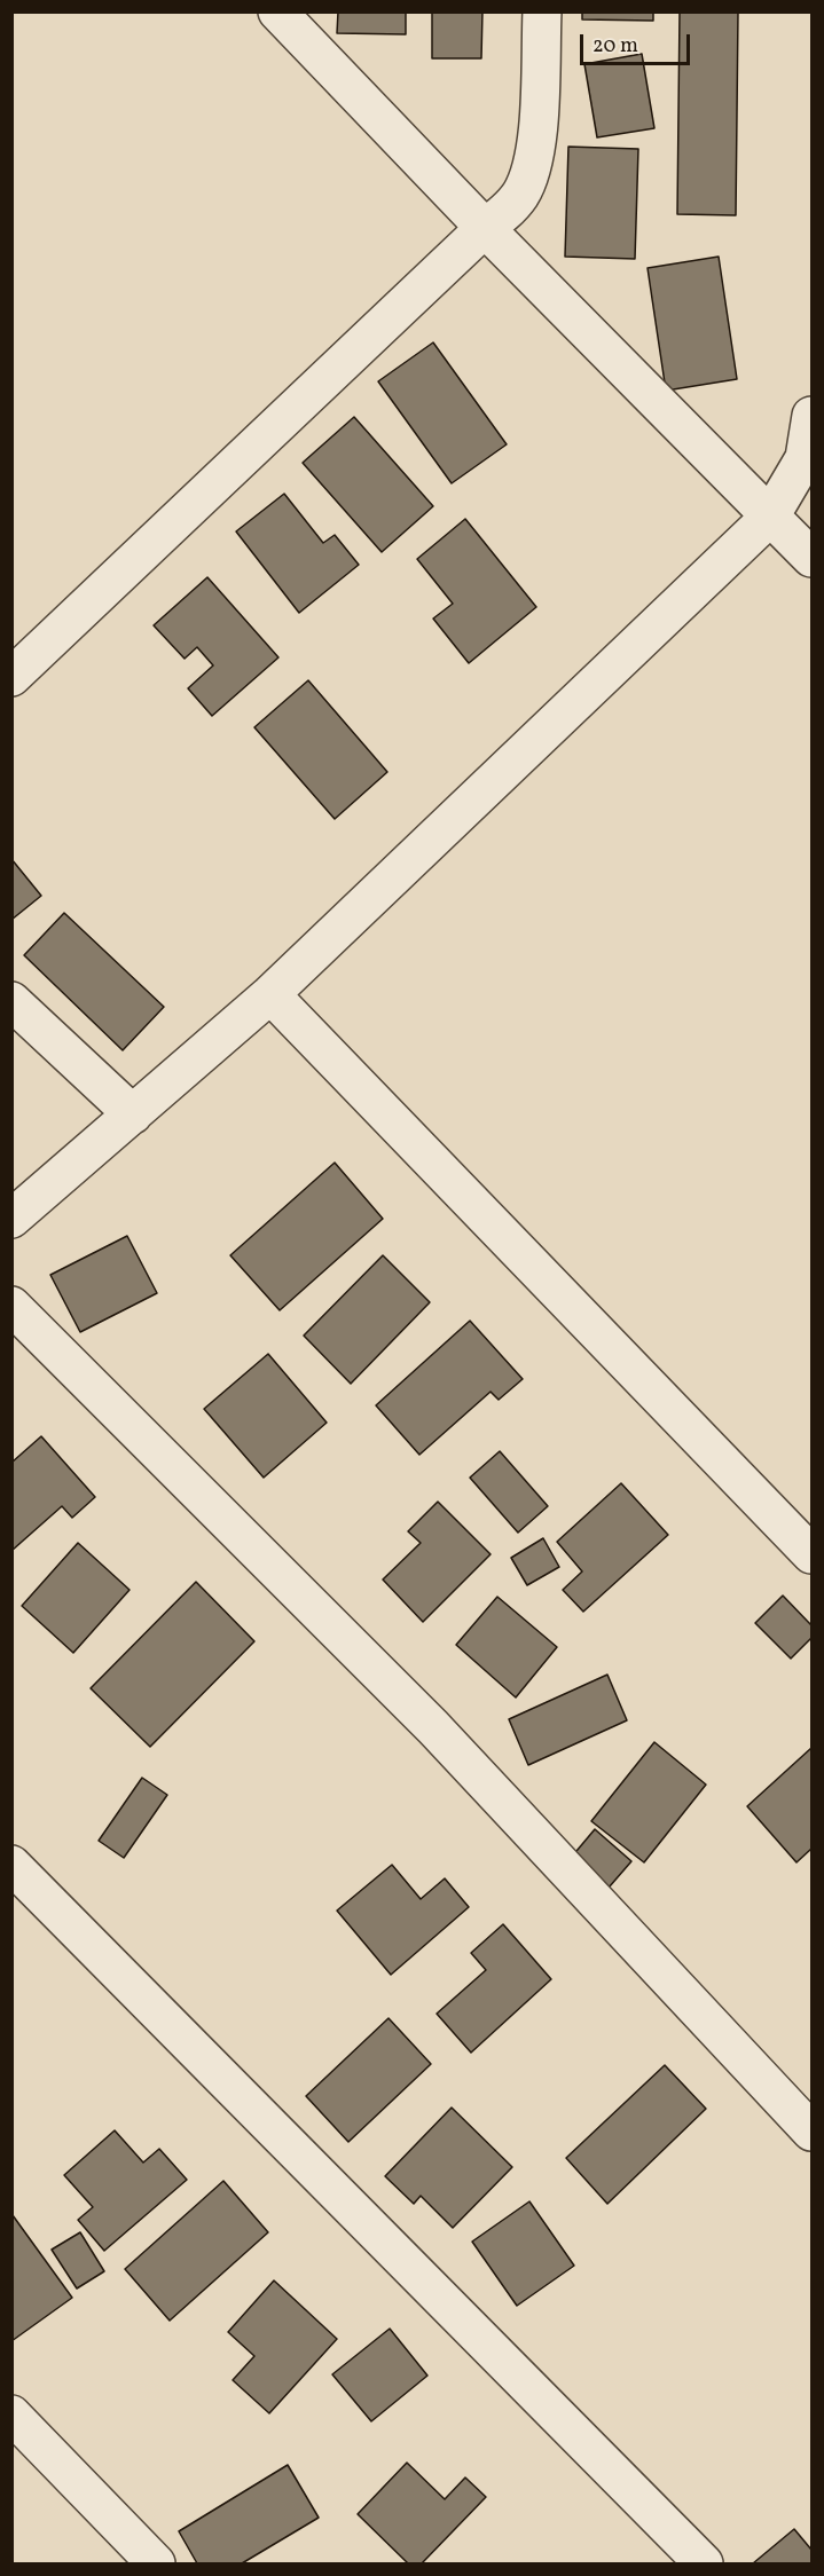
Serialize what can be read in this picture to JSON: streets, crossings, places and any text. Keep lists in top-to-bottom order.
{
  "scale_bar": "20 m"
}
